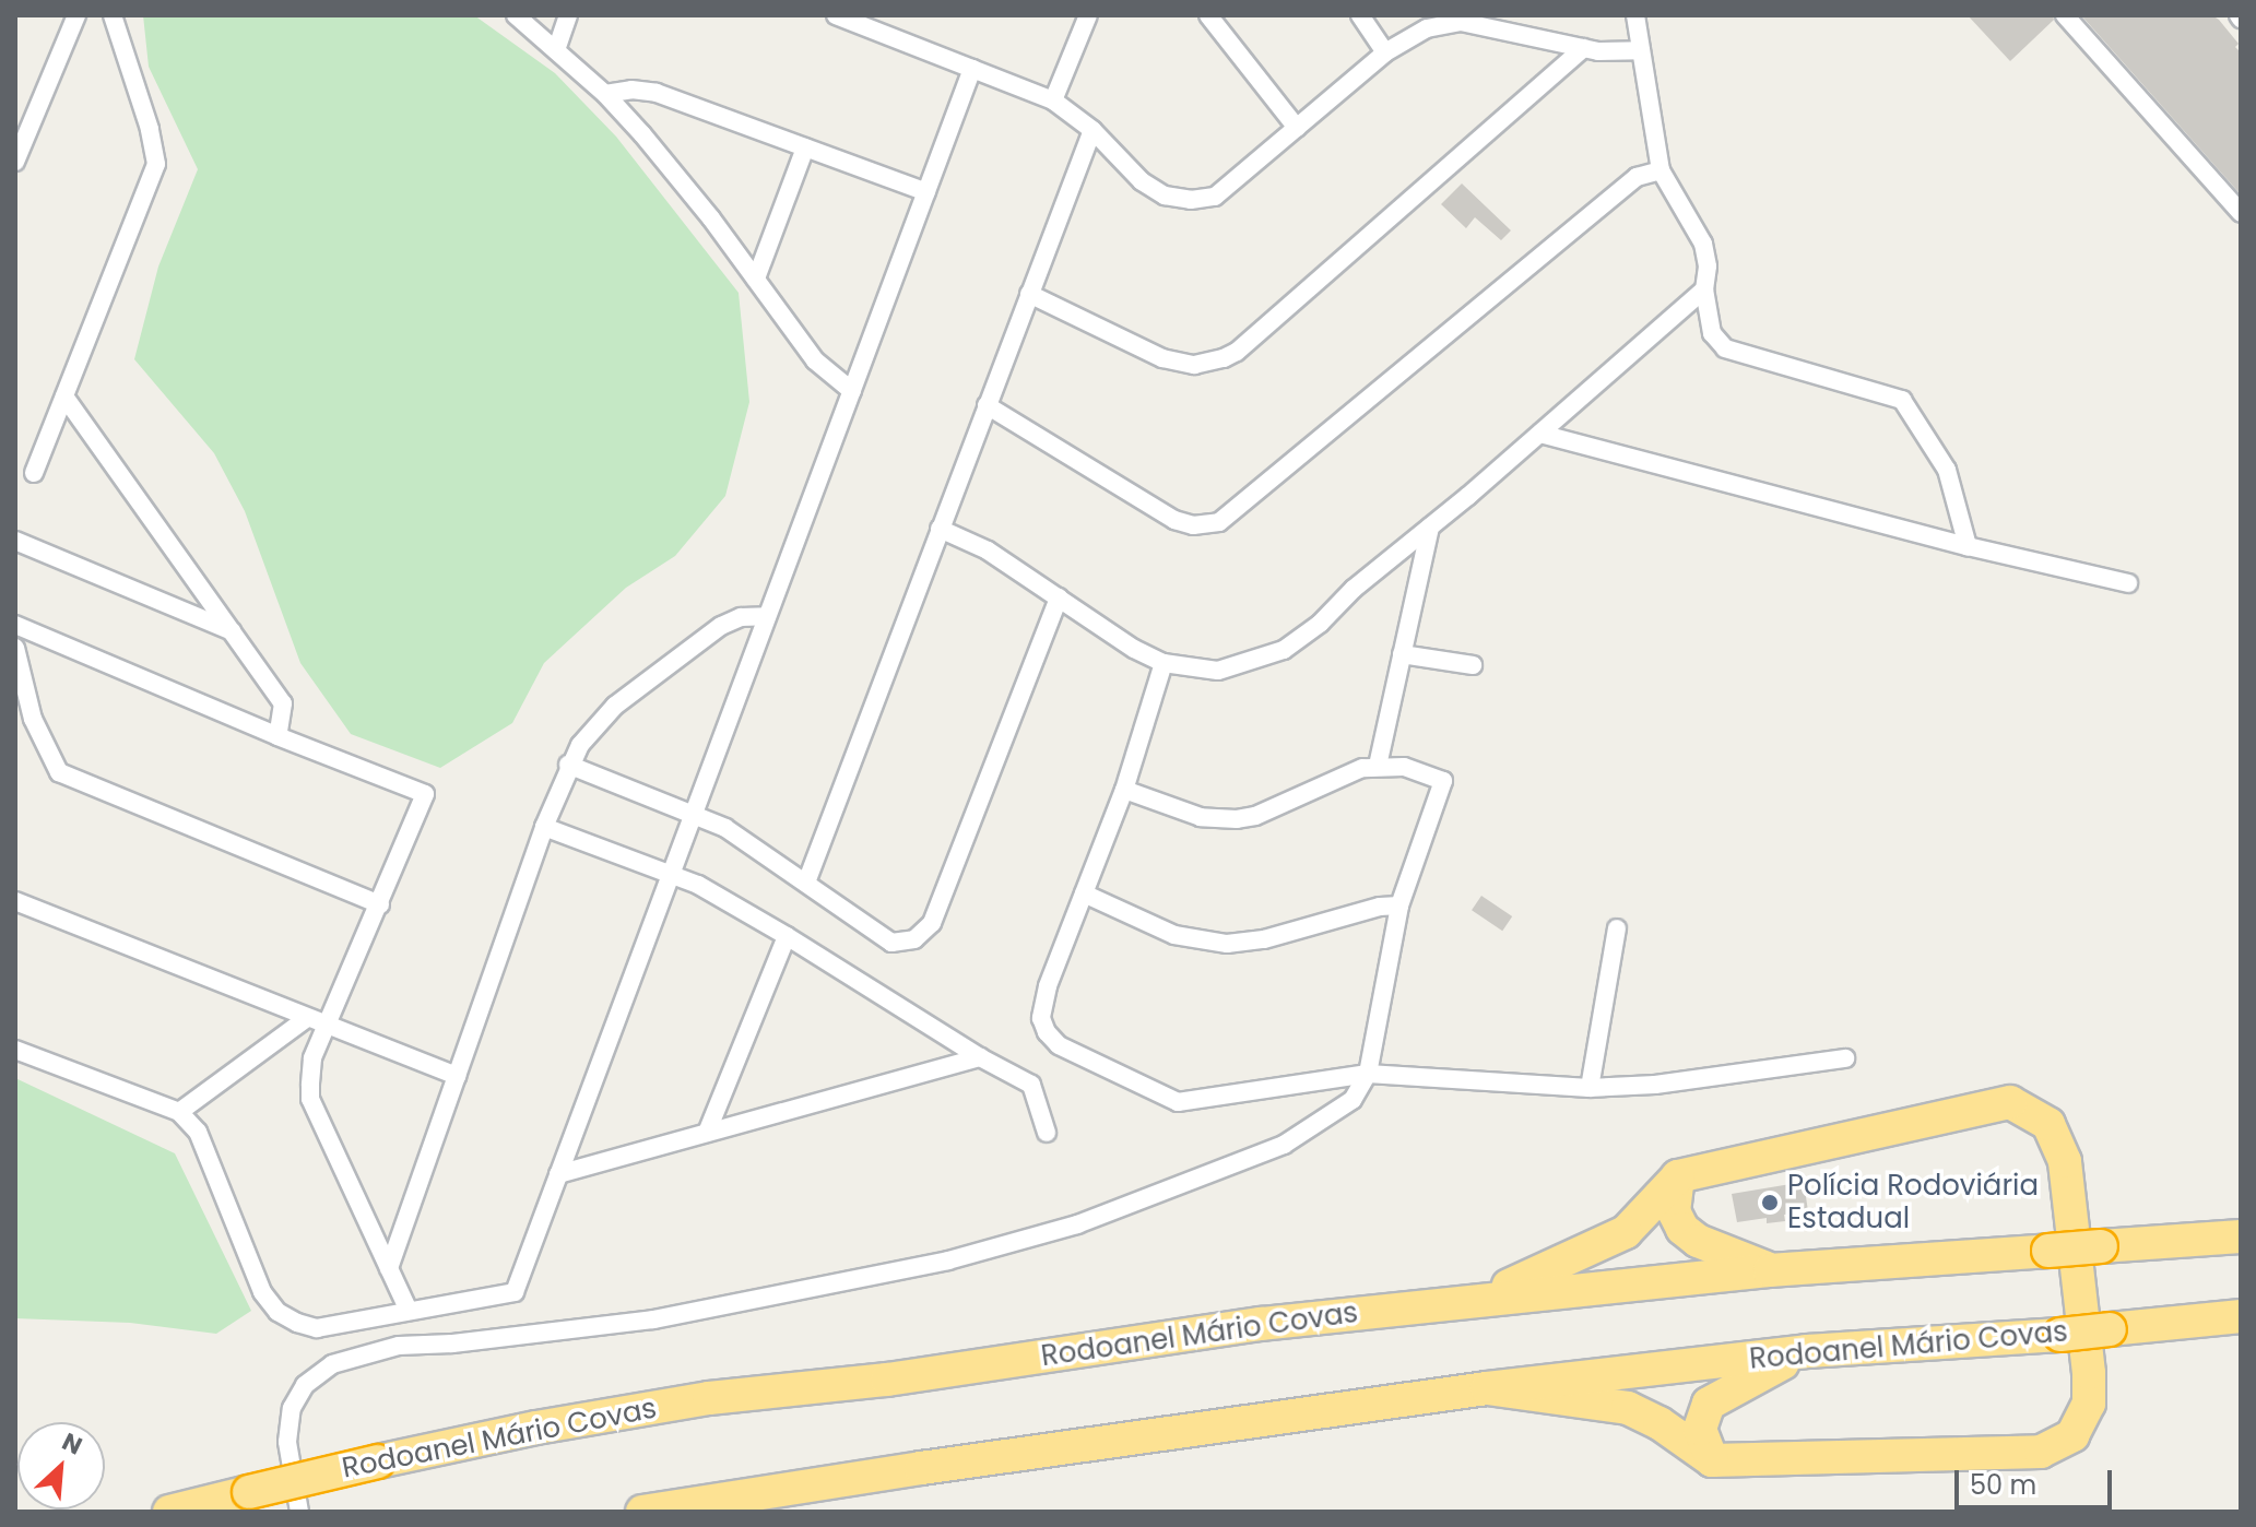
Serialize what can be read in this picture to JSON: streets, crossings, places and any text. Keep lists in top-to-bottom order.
{
  "streets": {
    "highway": ["Rodoanel Mário Covas"]
  },
  "places": ["Polícia Rodoviária Estadual"],
  "scale_bar": "50 m",
  "north": "top right"
}
